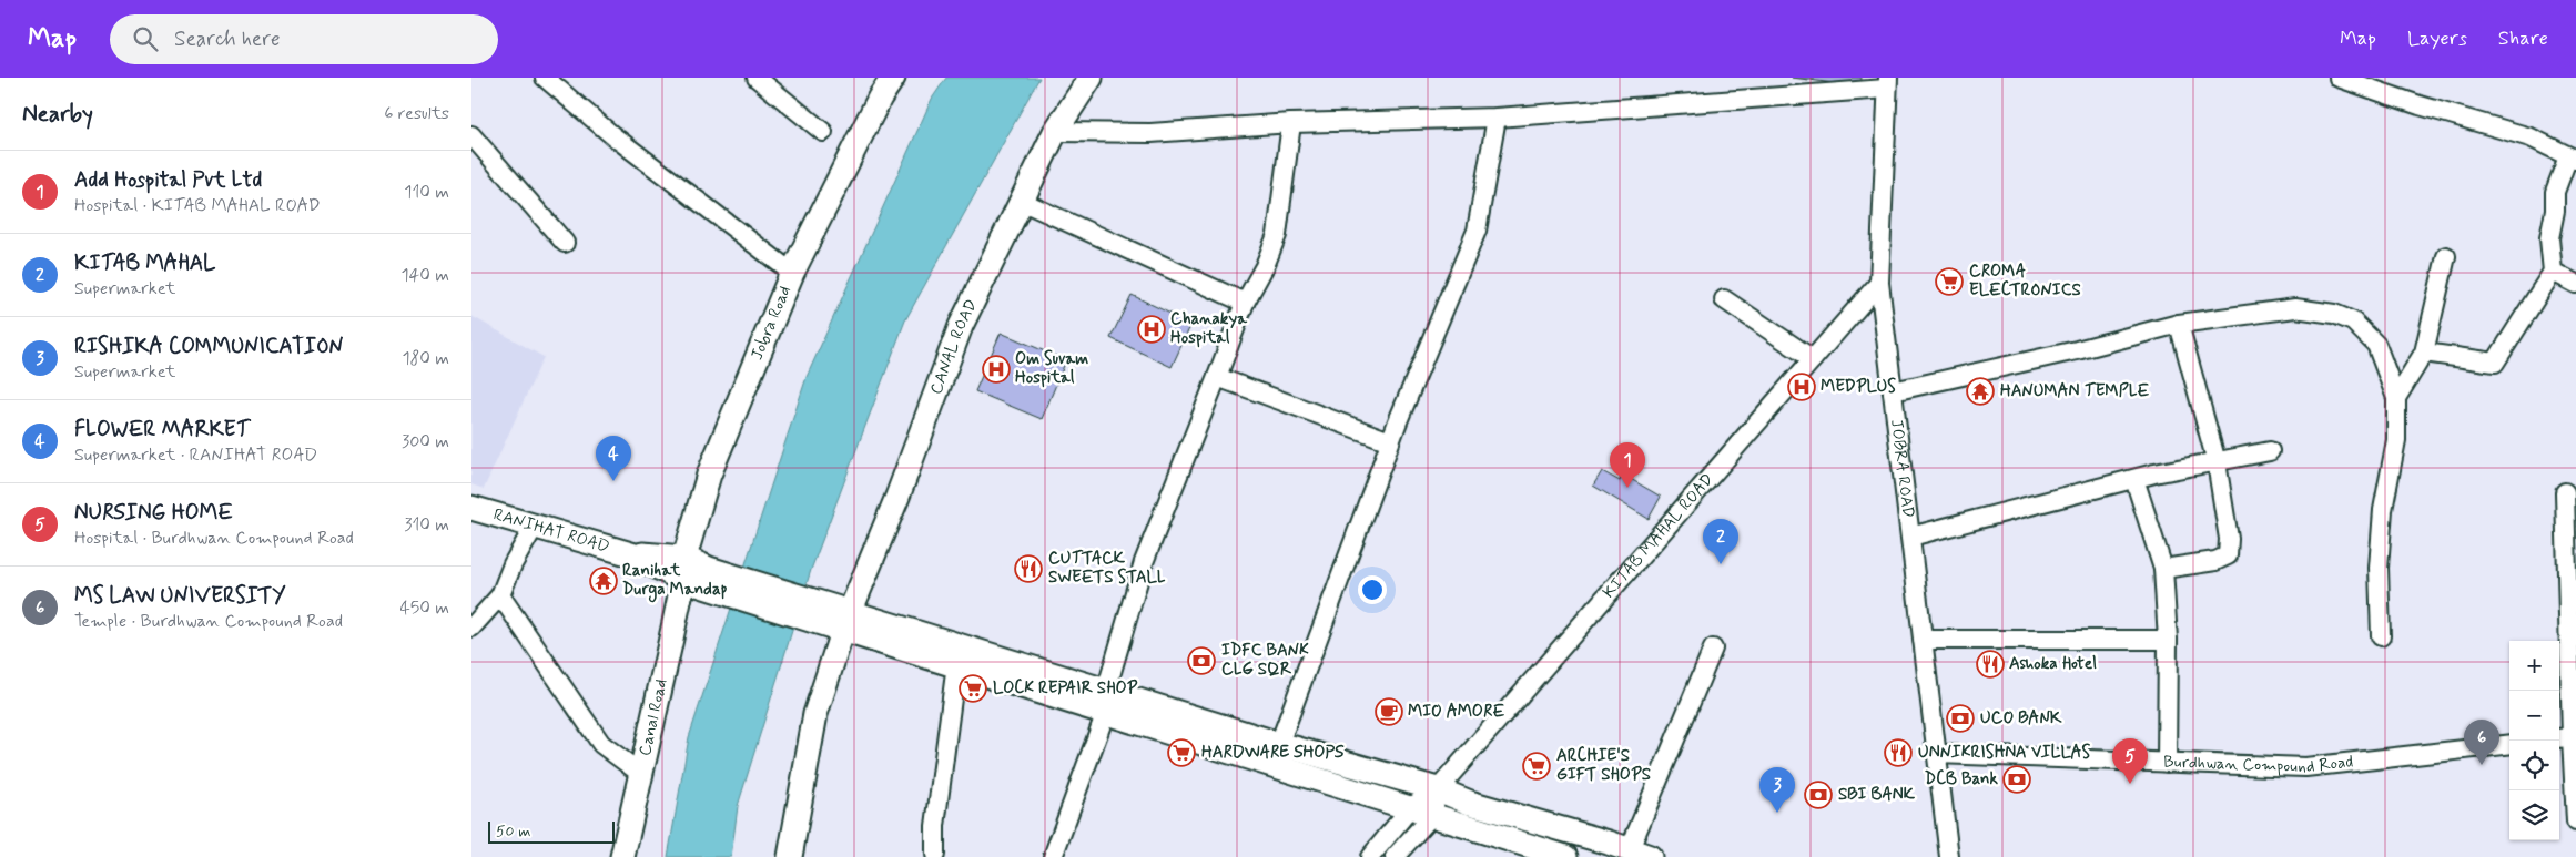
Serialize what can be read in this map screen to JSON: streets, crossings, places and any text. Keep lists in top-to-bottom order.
{
  "streets": {
    "main road": [
      "Jobra Road",
      "CANAL ROAD",
      "RANIHAT ROAD",
      "Canal Road"
    ],
    "street": ["JOBRA ROAD", "KITAB MAHAL ROAD", "Burdhwan Compound Road"]
  },
  "crossings": [
    ["Jobra Road", "RANIHAT ROAD"],
    ["Jobra Road", "Canal Road"],
    ["CANAL ROAD", "RANIHAT ROAD"],
    ["JOBRA ROAD", "KITAB MAHAL ROAD"],
    ["JOBRA ROAD", "Burdhwan Compound Road"],
    ["RANIHAT ROAD", "Canal Road"]
  ],
  "places": {
    "supermarket": [
      "CROMA ELECTRONICS",
      "LOCK REPAIR SHOP",
      "HARDWARE SHOPS",
      "ARCHIE'S GIFT SHOPS"
    ],
    "hospital": ["Chanakya Hospital", "Om Suvam Hospital", "MEDPLUS"],
    "temple": ["HANUMAN TEMPLE", "Ranihat Durga Mandap"],
    "restaurant": ["CUTTACK SWEETS STALL", "Ashoka Hotel", "UNNIKRISHNA VILLAS"],
    "bank": [
      "IDFC BANK CLG SQR",
      "UCO BANK",
      "DCB Bank",
      "SBI BANK"
    ],
    "cafe": ["MIO AMORE"]
  },
  "scale_bar": "50 m",
  "page": {
    "header": "Map",
    "search": "Search here",
    "nav": ["Map", "Layers", "Share"],
    "heading": ["Nearby", "6 results"],
    "list": [
      {
        "mark": "1",
        "name": "Add Hospital Pvt Ltd",
        "note": "Hospital · KITAB MAHAL ROAD",
        "value": "110 m"
      },
      {
        "mark": "2",
        "name": "KITAB MAHAL",
        "note": "Supermarket",
        "value": "140 m"
      },
      {
        "mark": "3",
        "name": "RISHIKA COMMUNICATION",
        "note": "Supermarket",
        "value": "180 m"
      },
      {
        "mark": "4",
        "name": "FLOWER MARKET",
        "note": "Supermarket · RANIHAT ROAD",
        "value": "300 m"
      },
      {
        "mark": "5",
        "name": "NURSING HOME",
        "note": "Hospital · Burdhwan Compound Road",
        "value": "310 m"
      },
      {
        "mark": "6",
        "name": "MS LAW UNIVERSITY",
        "note": "Temple · Burdhwan Compound Road",
        "value": "450 m"
      }
    ],
    "pins": [
      "4",
      "1",
      "2",
      "6",
      "5",
      "3"
    ],
    "map_buttons": ["+", "−"],
    "scale": "50 m"
  }
}
